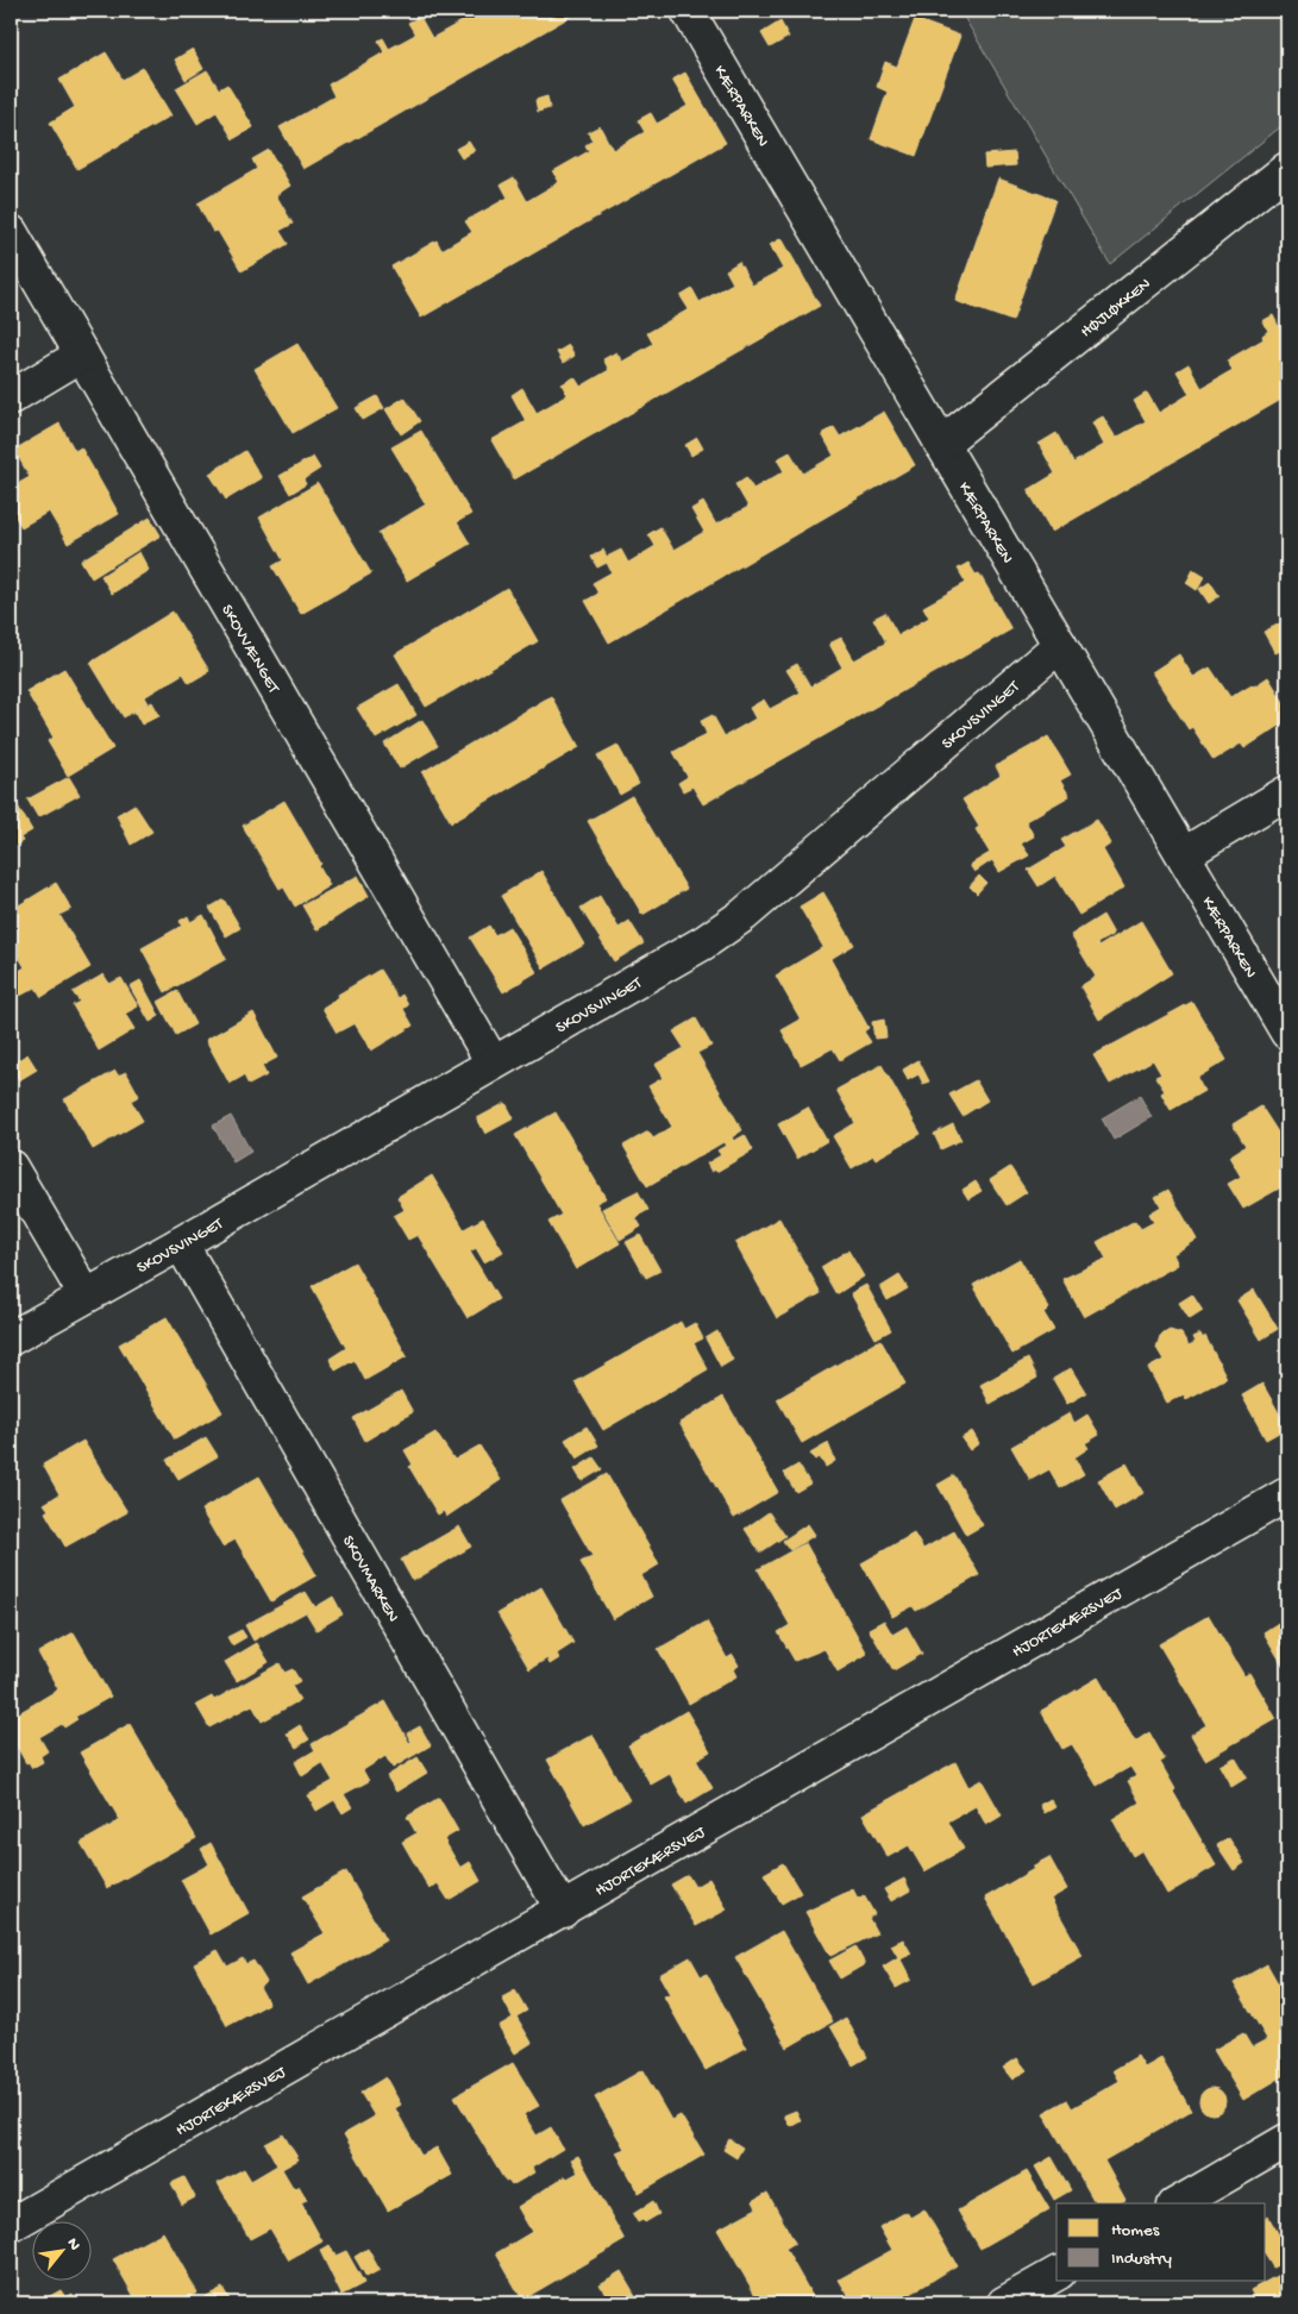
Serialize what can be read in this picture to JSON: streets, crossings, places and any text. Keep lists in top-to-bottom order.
{
  "streets": {
    "street": [
      "KÆRPARKEN",
      "HØJLØKKEN",
      "SKOVVÆNGET",
      "SKOVSVINGET",
      "SKOVMARKEN",
      "HJORTEKÆRSVEJ"
    ]
  },
  "crossings": [
    ["KÆRPARKEN", "HØJLØKKEN"],
    ["KÆRPARKEN", "SKOVSVINGET"],
    ["SKOVVÆNGET", "SKOVSVINGET"],
    ["SKOVSVINGET", "SKOVMARKEN"],
    ["SKOVMARKEN", "HJORTEKÆRSVEJ"]
  ],
  "legend": ["Homes", "Industry"],
  "north": "top right"
}
